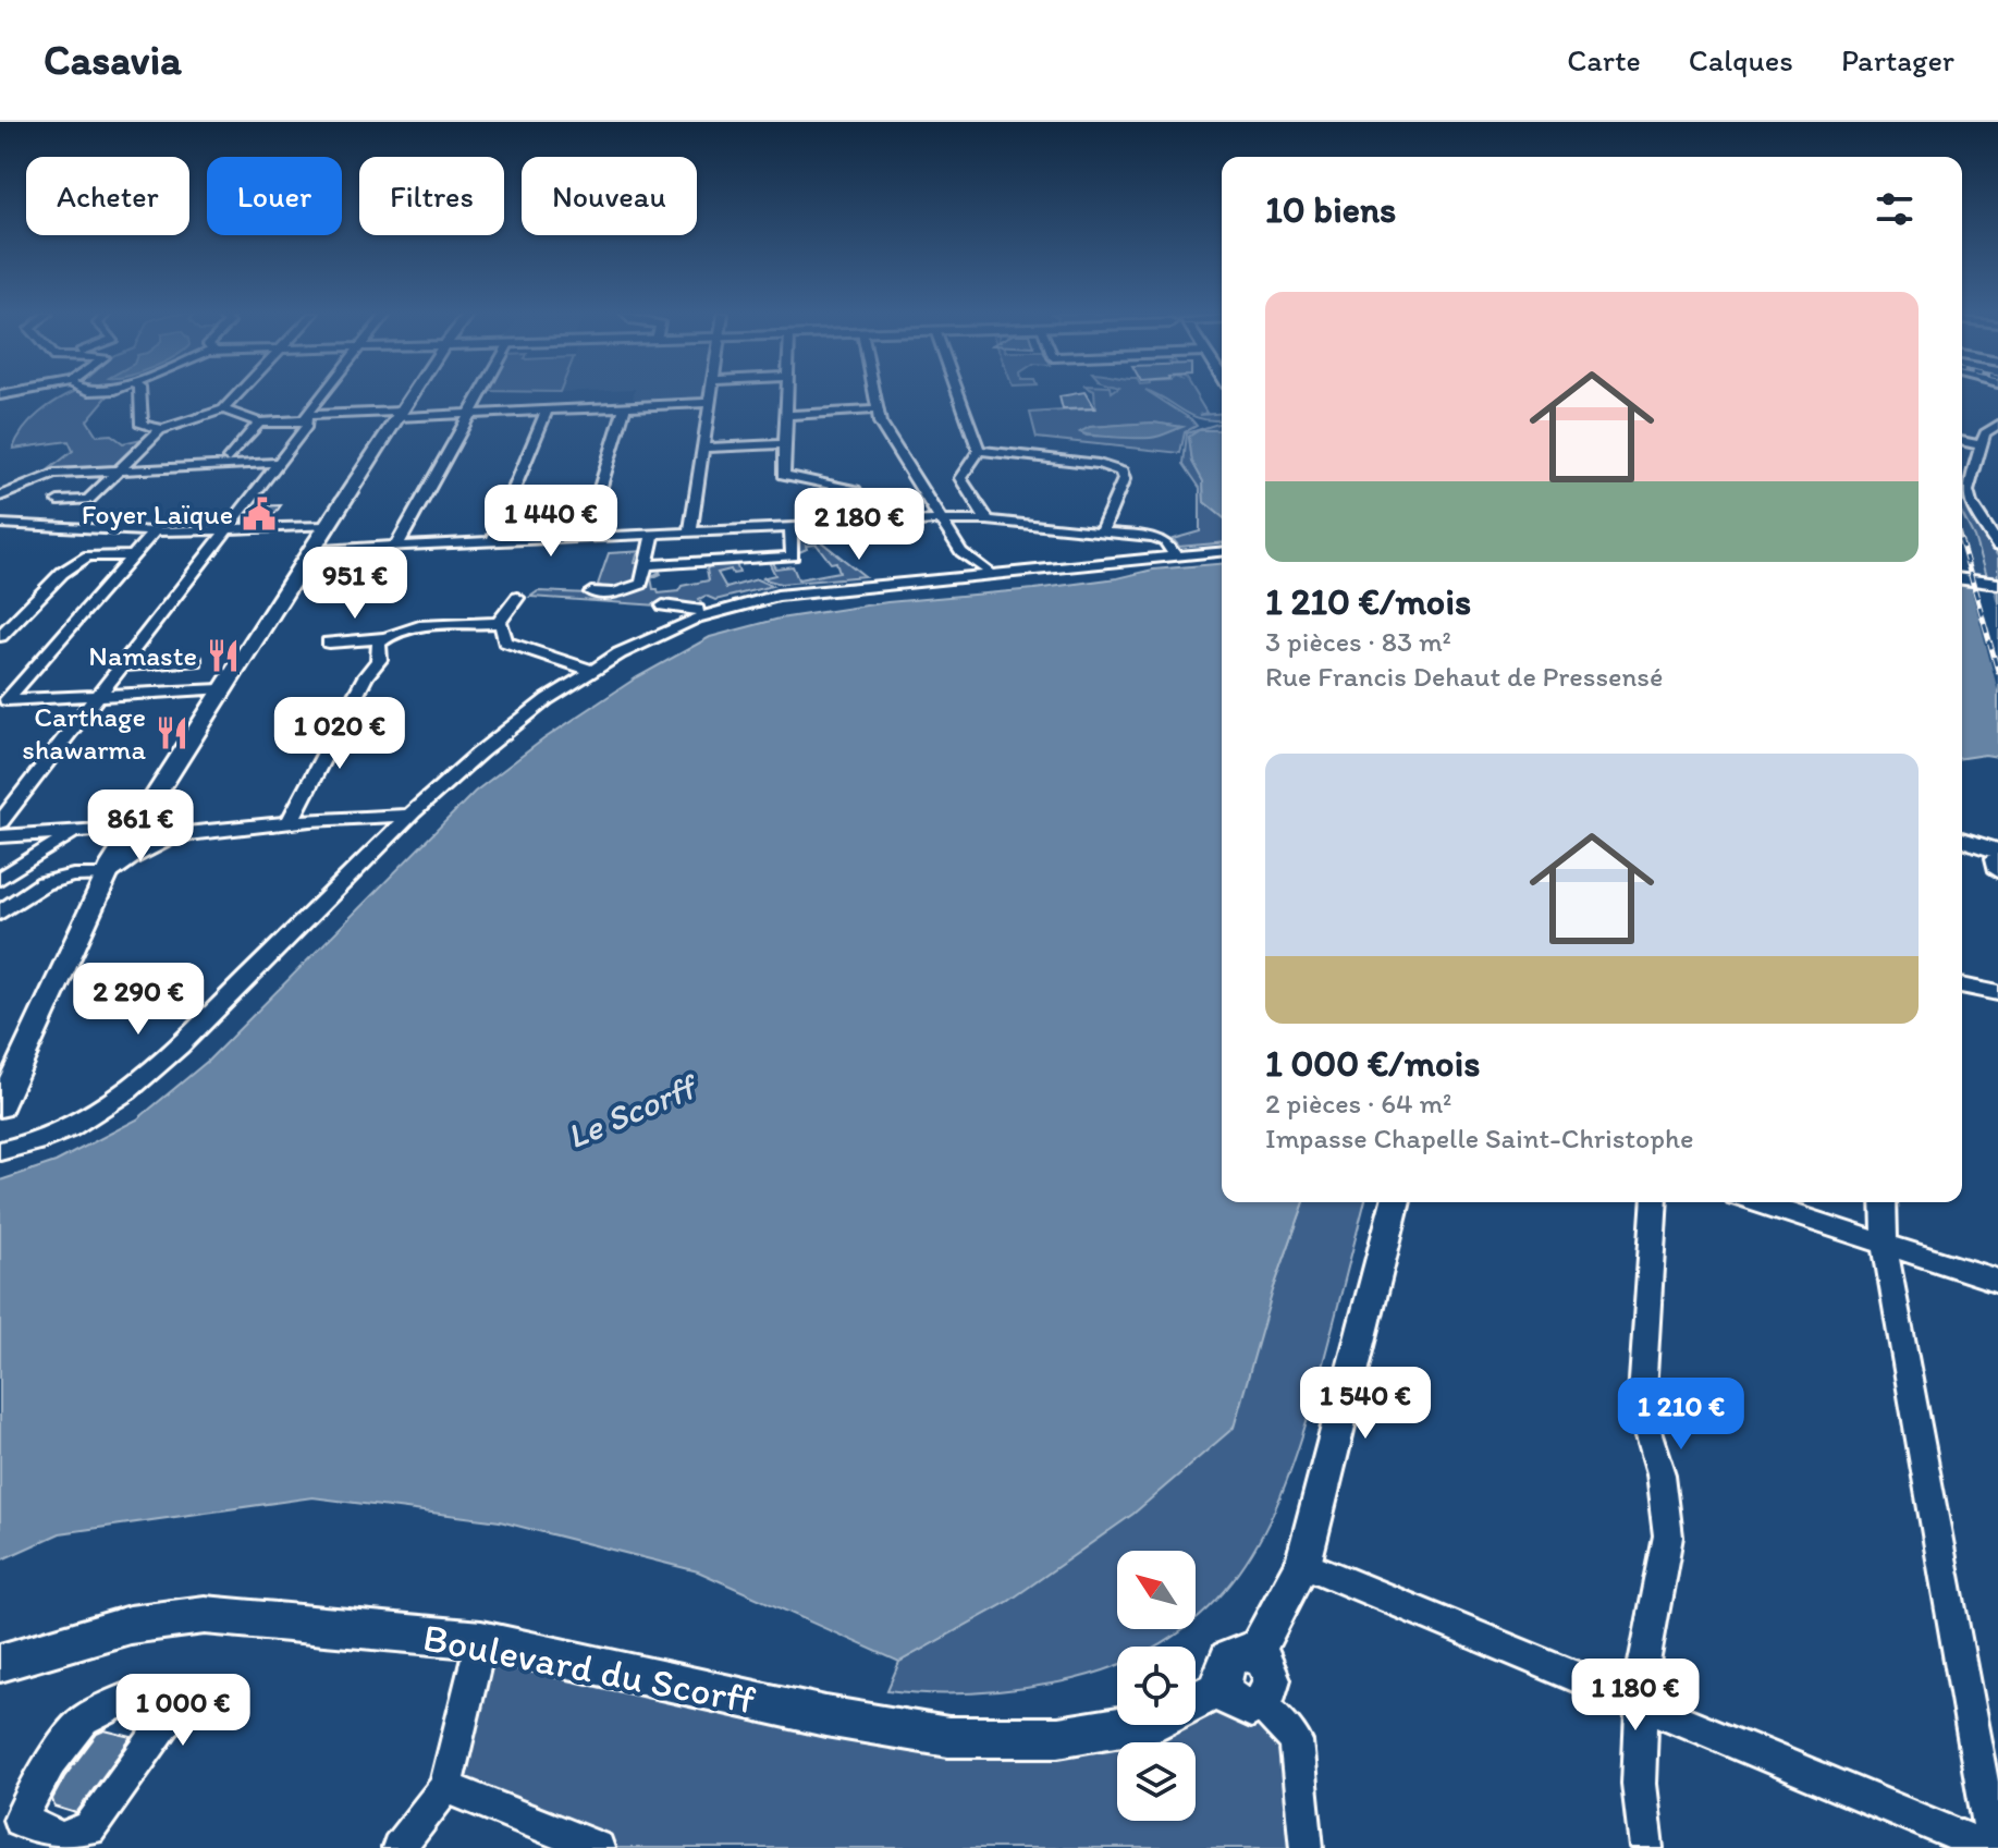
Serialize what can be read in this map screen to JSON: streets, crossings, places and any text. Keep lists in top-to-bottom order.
{
  "streets": {
    "main road": ["Boulevard du Scorff"]
  },
  "water": ["Le Scorff"],
  "places": {
    "public building": ["Foyer Laïque"],
    "restaurant": ["Namaste", "Carthage shawarma"]
  },
  "north": "top left",
  "page": {
    "header": "Casavia",
    "nav": ["Carte", "Calques", "Partager"],
    "chip": [
      "Acheter",
      "Louer",
      "Filtres",
      "Nouveau"
    ],
    "heading": "10 biens",
    "list": [
      {
        "name": "1 210 €/mois",
        "note": "3 pièces · 83 m² · Rue Francis Dehaut de Pressensé"
      },
      {
        "name": "1 000 €/mois",
        "note": "2 pièces · 64 m² · Impasse Chapelle Saint-Christophe"
      }
    ],
    "price": [
      "1 440 €",
      "2 180 €",
      "951 €",
      "1 020 €",
      "861 €",
      "2 290 €",
      "1 540 €",
      "1 210 €",
      "1 180 €",
      "1 000 €"
    ]
  }
}
